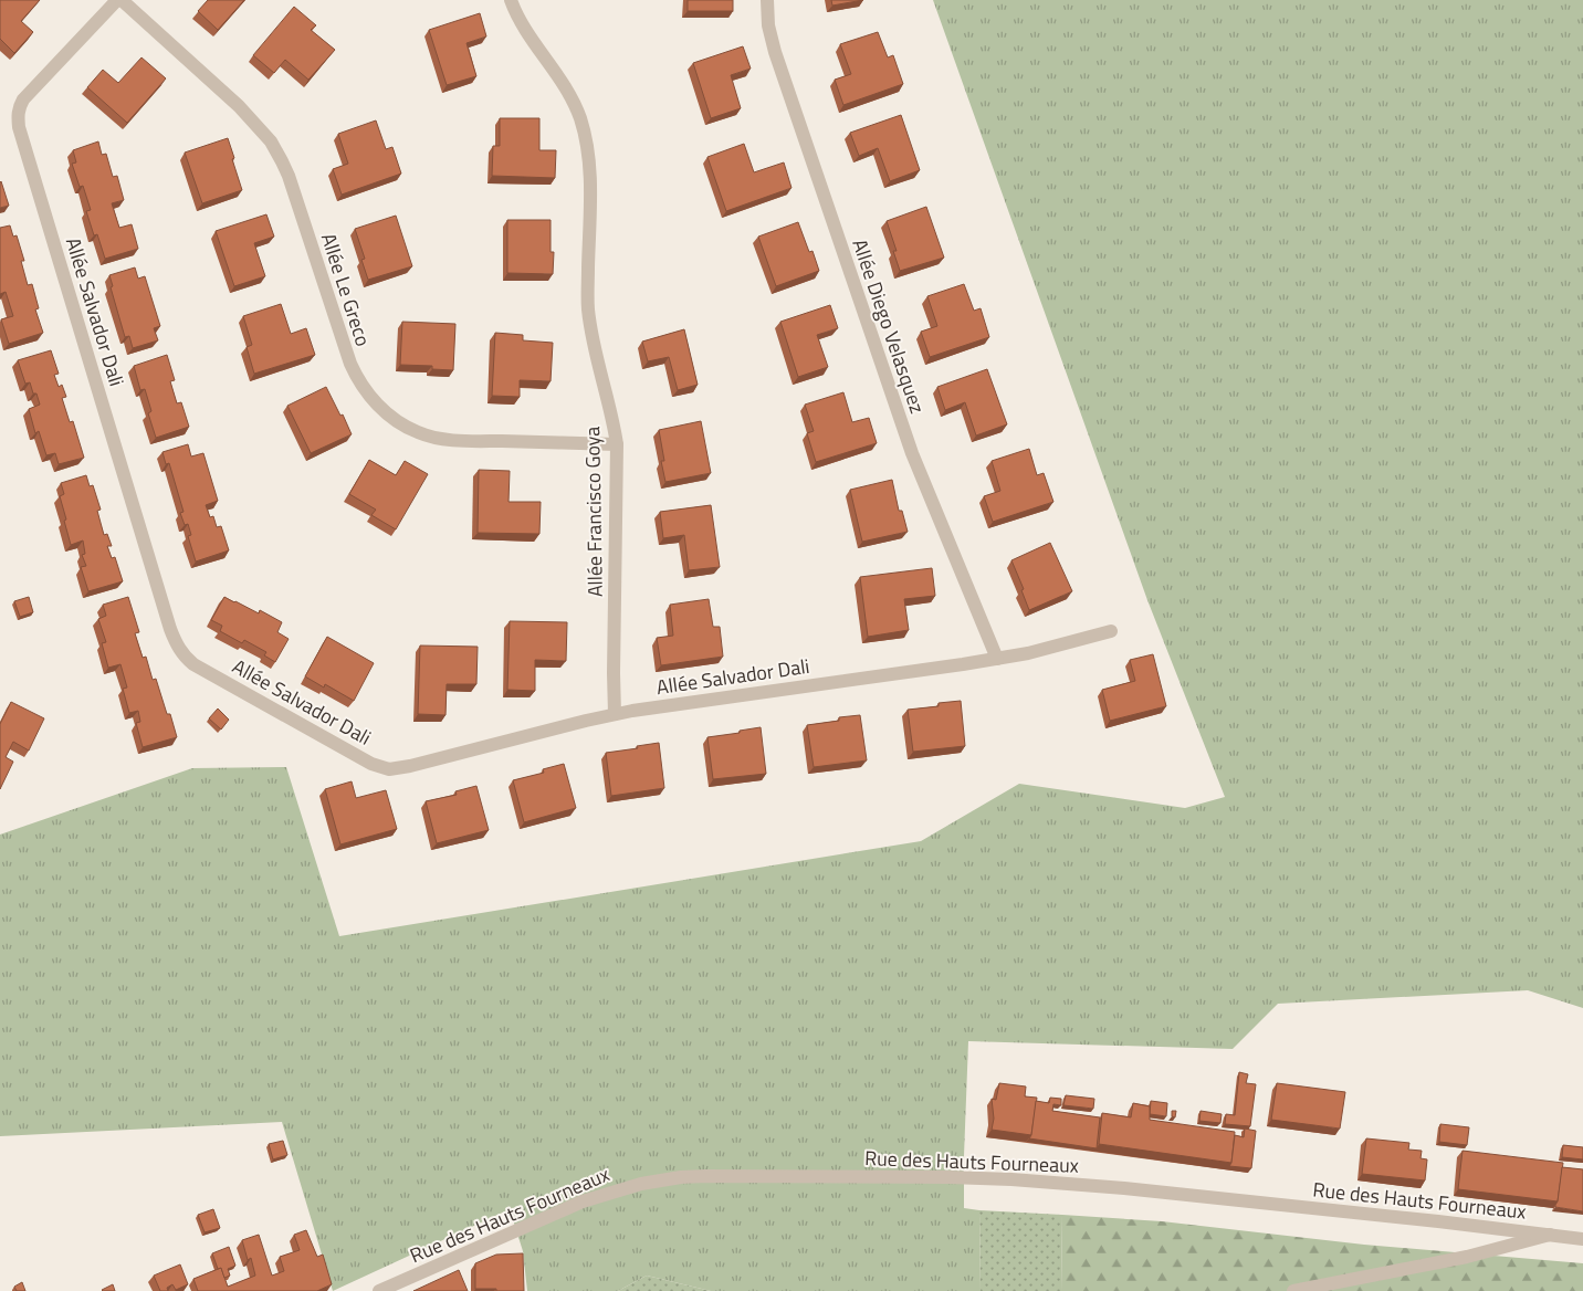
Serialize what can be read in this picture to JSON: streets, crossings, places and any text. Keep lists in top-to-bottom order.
{
  "streets": {
    "street": [
      "Allée Le Greco",
      "Allée Salvador Dali",
      "Allée Diego Velasquez",
      "Allée Francisco Goya",
      "Rue des Hauts Fourneaux"
    ]
  },
  "crossings": [
    ["Allée Le Greco", "Allée Francisco Goya"],
    ["Allée Salvador Dali", "Allée Diego Velasquez"],
    ["Allée Salvador Dali", "Allée Francisco Goya"]
  ]
}
